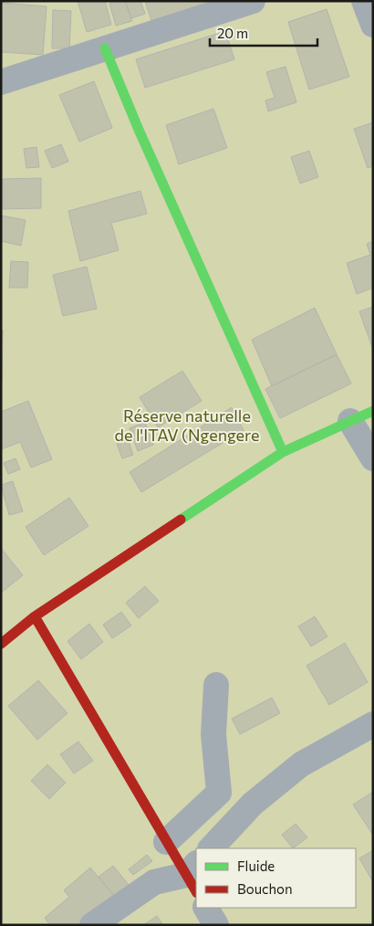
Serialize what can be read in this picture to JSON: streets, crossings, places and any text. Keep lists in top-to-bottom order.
{
  "parks": ["Réserve naturelle de l'ITAV (Ngengere"],
  "legend": ["Fluide", "Bouchon"],
  "scale_bar": "20 m"
}
